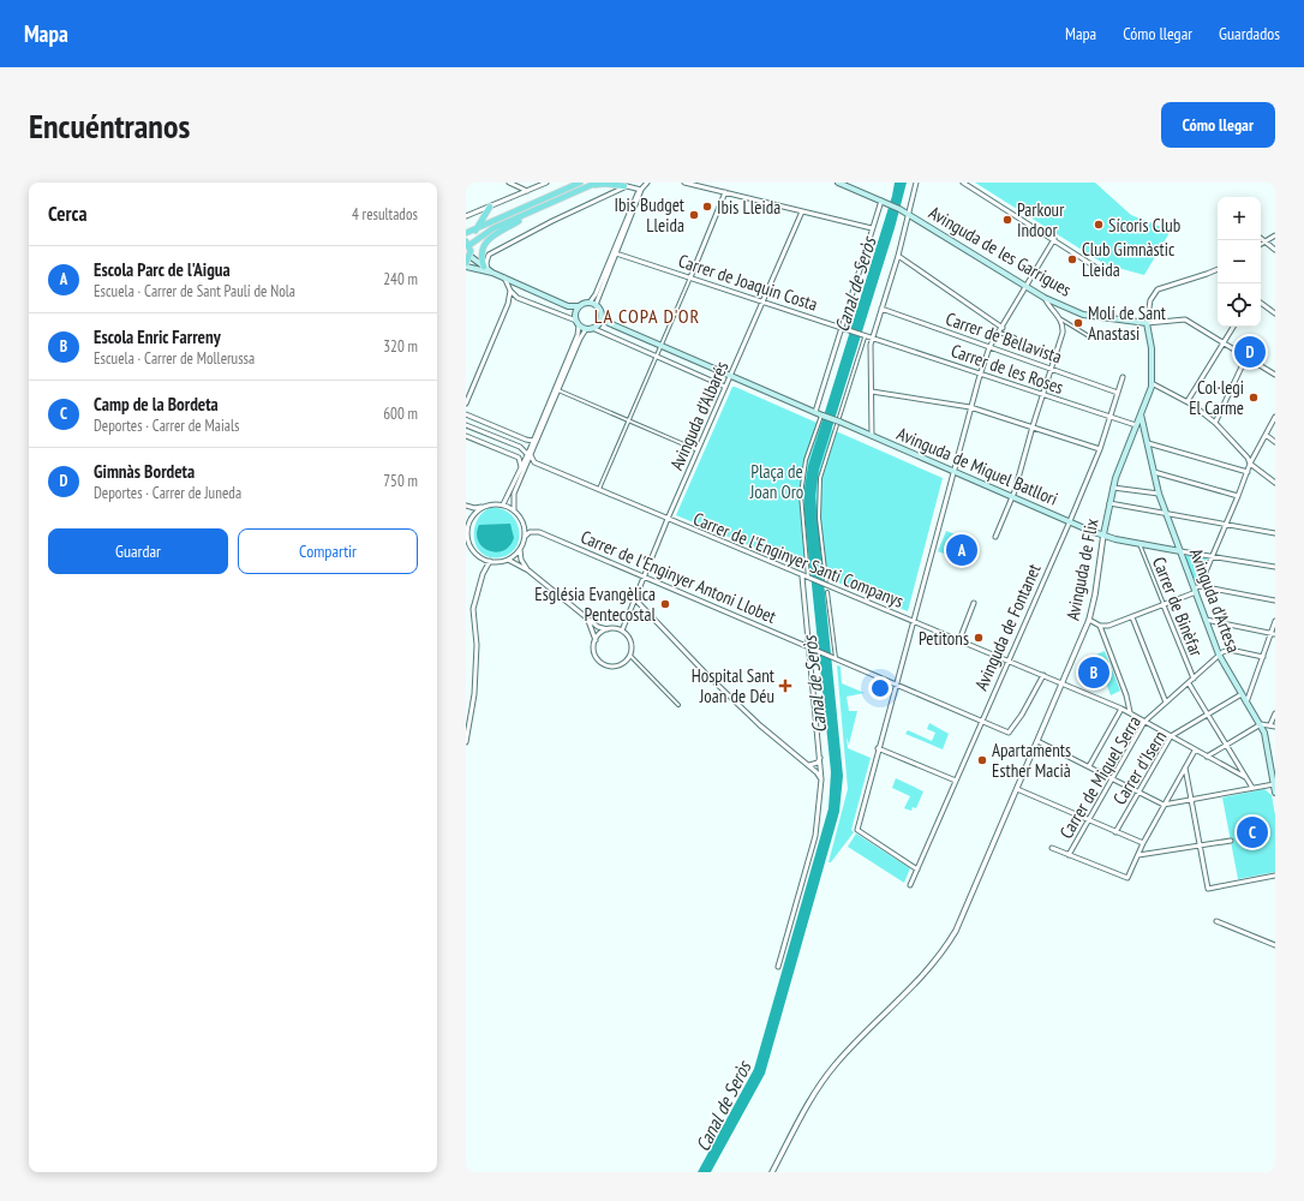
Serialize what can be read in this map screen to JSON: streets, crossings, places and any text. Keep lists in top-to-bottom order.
{
  "streets": {
    "main road": [
      "Avinguda de les Garrigues",
      "Avinguda de Miquel Batllori",
      "Avinguda de Flix",
      "Avinguda d'Artesa"
    ],
    "street": [
      "Carrer de Joaquin Costa",
      "Carrer de Bellavista",
      "Carrer de les Roses",
      "Avinguda d'Albarés",
      "Carrer de l'Enginyer Santi Companys",
      "Carrer de l'Enginyer Antoni Llobet",
      "Carrer de Binèfar",
      "Avinguda de Fontanet",
      "Carrer d'Isern",
      "Carrer de Miquel Serra"
    ]
  },
  "crossings": [
    ["Avinguda de les Garrigues", "Avinguda de Flix"],
    ["Carrer de Joaquin Costa", "Carrer de les Roses"],
    ["Carrer de Joaquin Costa", "Avinguda d'Albarés"],
    ["Carrer de Bellavista", "Avinguda de Fontanet"],
    ["Carrer de les Roses", "Avinguda de Flix"],
    ["Carrer de les Roses", "Avinguda de Fontanet"],
    ["Avinguda d'Albarés", "Carrer de l'Enginyer Santi Companys"],
    ["Avinguda d'Albarés", "Carrer de l'Enginyer Antoni Llobet"],
    ["Avinguda de Miquel Batllori", "Avinguda de Flix"],
    ["Avinguda de Miquel Batllori", "Avinguda d'Artesa"],
    ["Avinguda de Miquel Batllori", "Carrer de Binèfar"],
    ["Avinguda de Miquel Batllori", "Avinguda de Fontanet"],
    ["Carrer de l'Enginyer Santi Companys", "Avinguda de Flix"],
    ["Carrer de l'Enginyer Santi Companys", "Carrer de l'Enginyer Antoni Llobet"],
    ["Carrer de l'Enginyer Santi Companys", "Avinguda de Fontanet"],
    ["Carrer de l'Enginyer Santi Companys", "Carrer d'Isern"],
    ["Carrer de l'Enginyer Santi Companys", "Carrer de Miquel Serra"],
    ["Avinguda de Flix", "Avinguda d'Artesa"],
    ["Carrer de l'Enginyer Antoni Llobet", "Avinguda de Fontanet"],
    ["Avinguda d'Artesa", "Carrer d'Isern"],
    ["Avinguda d'Artesa", "Carrer de Miquel Serra"],
    ["Carrer de Binèfar", "Carrer de Miquel Serra"]
  ],
  "districts": ["LA COPA D'OR"],
  "water": ["Canal de Seròs"],
  "parks": ["Plaça de Joan Oro"],
  "places": {
    "other": [
      "Ibis Lleida",
      "Ibis Budget Lleida",
      "Parkour Indoor",
      "Sícoris Club",
      "Club Gimnàstic Lleida",
      "Molí de Sant Anastasi",
      "Col·legi El Carme",
      "Església Evangèlica Pentecostal",
      "Petitons",
      "Apartaments Esther Macià"
    ],
    "health": ["Hospital Sant Joan de Déu"]
  },
  "page": {
    "header": "Mapa",
    "nav": ["Mapa", "Cómo llegar", "Guardados"],
    "buttons": [
      "Cómo llegar",
      ["Guardar", "Compartir"]
    ],
    "title": "Encuéntranos",
    "heading": ["Cerca", "4 resultados"],
    "map_buttons": ["+", "−"],
    "list": [
      {
        "mark": "A",
        "name": "Escola Parc de l'Aigua",
        "note": "Escuela · Carrer de Sant Paulí de Nola",
        "value": "240 m"
      },
      {
        "mark": "B",
        "name": "Escola Enric Farreny",
        "note": "Escuela · Carrer de Mollerussa",
        "value": "320 m"
      },
      {
        "mark": "C",
        "name": "Camp de la Bordeta",
        "note": "Deportes · Carrer de Maials",
        "value": "600 m"
      },
      {
        "mark": "D",
        "name": "Gimnàs Bordeta",
        "note": "Deportes · Carrer de Juneda",
        "value": "750 m"
      }
    ],
    "pins": [
      "D",
      "A",
      "B",
      "C"
    ]
  }
}
